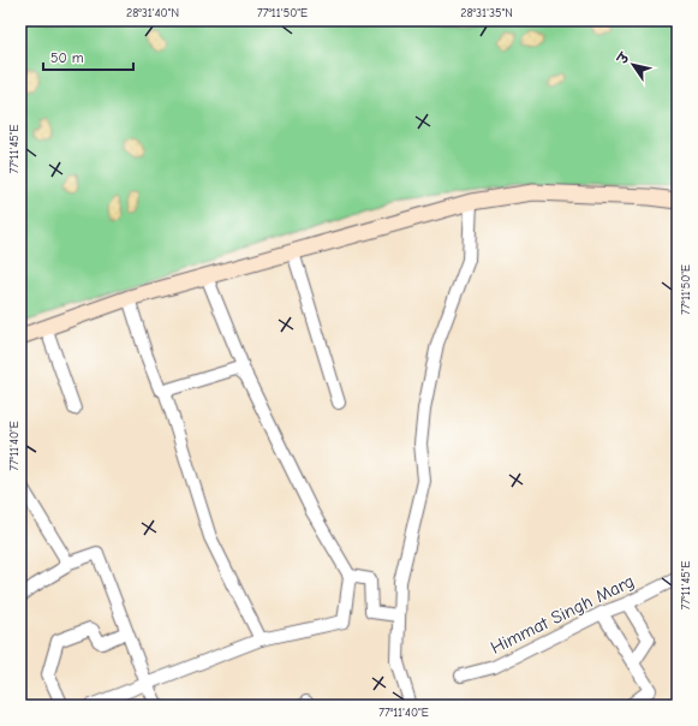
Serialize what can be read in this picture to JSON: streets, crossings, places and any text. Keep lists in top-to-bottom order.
{
  "streets": {
    "street": ["Himmat Singh Marg"]
  },
  "scale_bar": "50 m",
  "north": "top left",
  "coordinates": [
    "28°31'40\"N",
    "77°11'50\"E",
    "28°31'35\"N",
    "77°11'45\"E",
    "77°11'40\"E"
  ]
}
